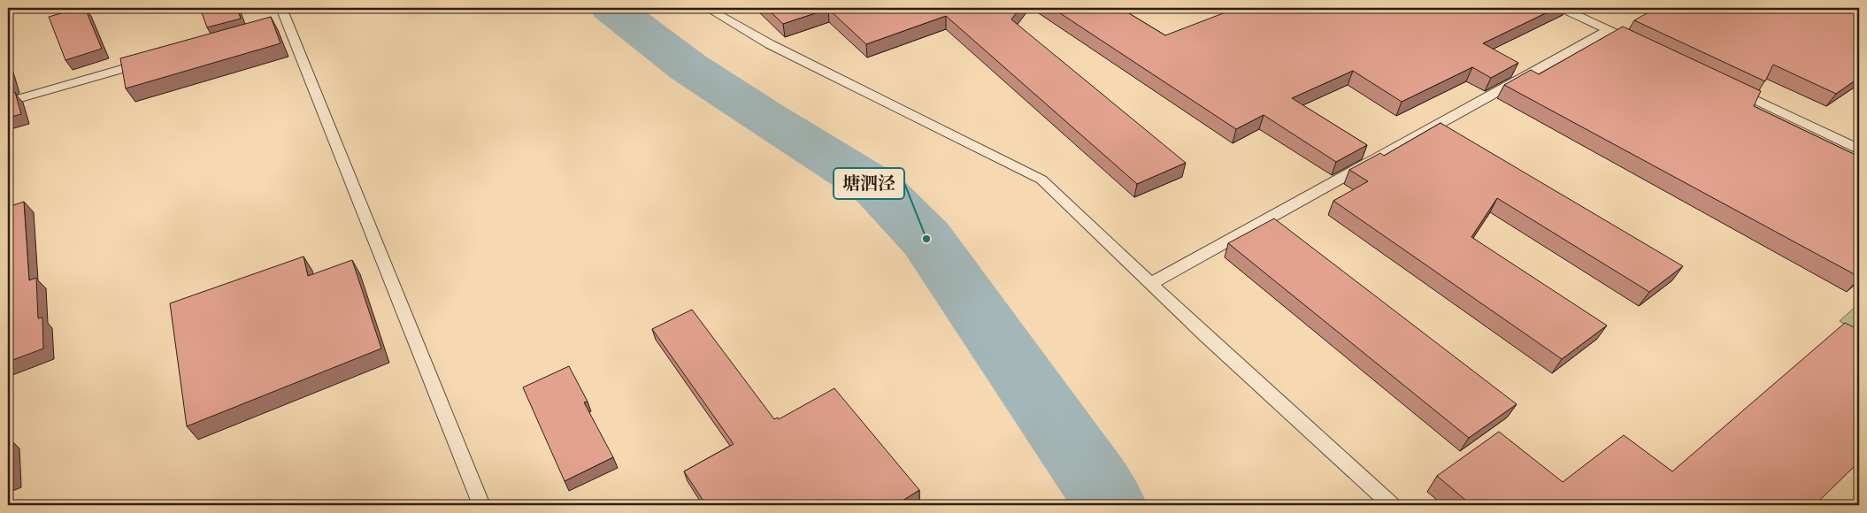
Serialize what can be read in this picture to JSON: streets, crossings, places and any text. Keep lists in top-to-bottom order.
{
  "places": ["塘泗泾"]
}
